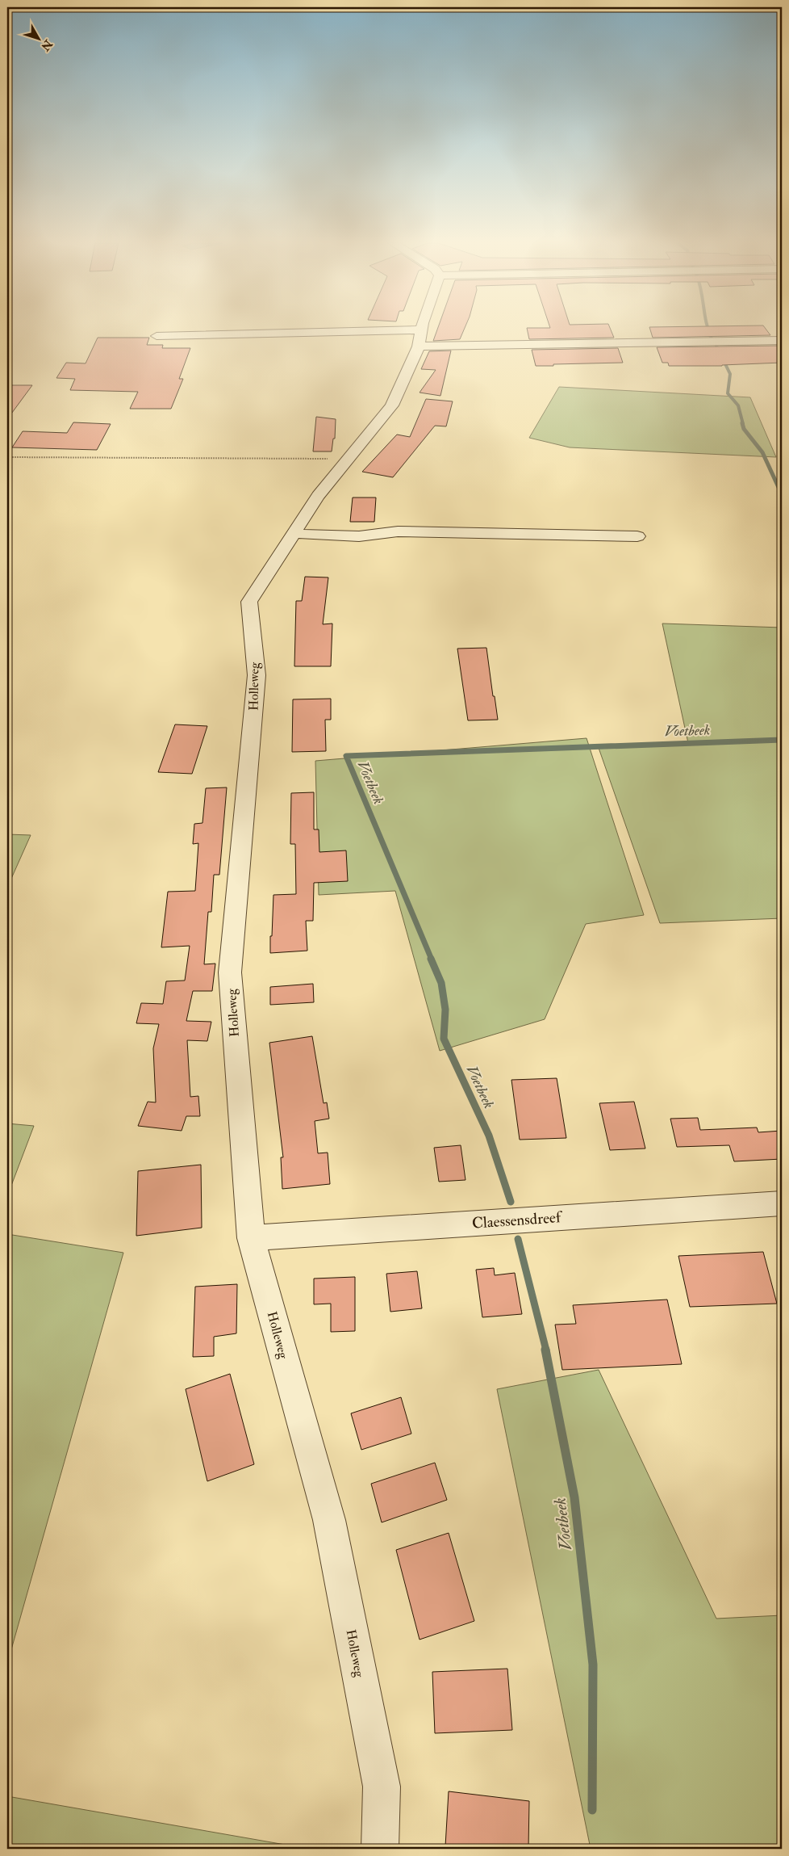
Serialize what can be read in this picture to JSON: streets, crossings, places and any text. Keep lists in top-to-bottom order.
{
  "streets": {
    "street": ["Holleweg", "Claessensdreef"]
  },
  "crossings": [
    ["Holleweg", "Claessensdreef"]
  ],
  "water": ["Voetbeek"],
  "north": "bottom right"
}
